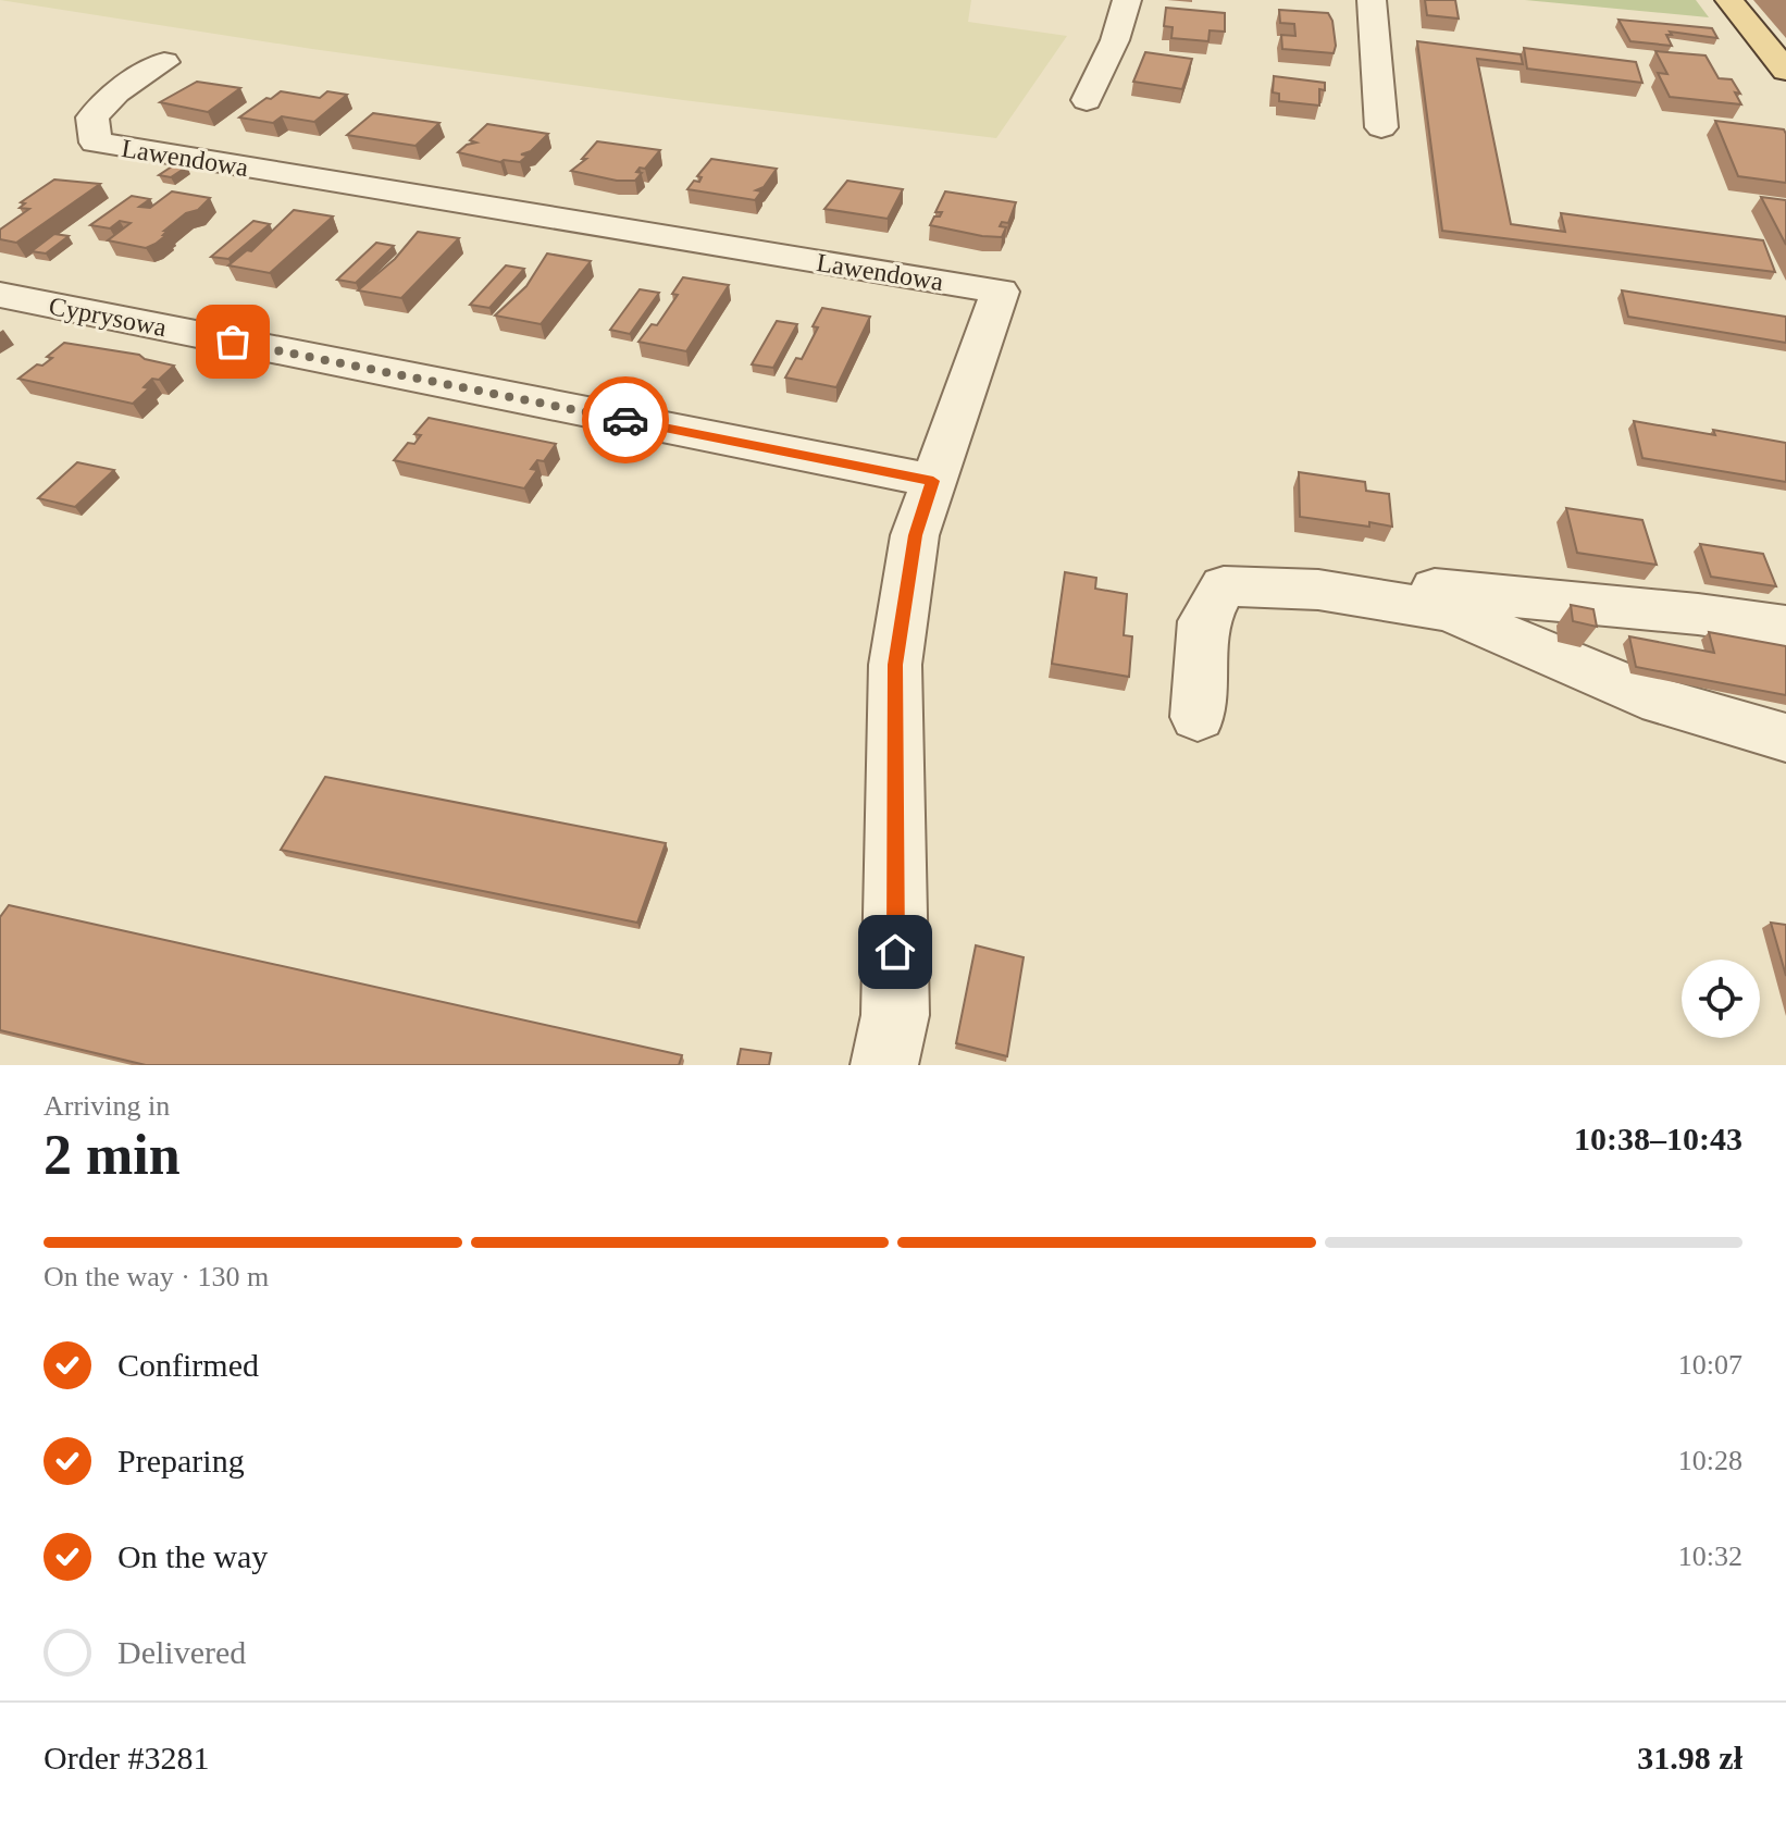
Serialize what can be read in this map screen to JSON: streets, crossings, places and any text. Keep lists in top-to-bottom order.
{
  "streets": {
    "street": ["Lawendowa", "Cyprysowa"]
  },
  "crossings": [
    ["Lawendowa", "Cyprysowa"]
  ],
  "page": {
    "heading": ["2 min", "Arriving in", "10:38–10:43"],
    "panel": ["Order #3281", "31.98 zł"],
    "bar": "On the way · 130 m",
    "list": [
      ["Confirmed", "10:07"],
      ["Preparing", "10:28"],
      ["On the way", "10:32"],
      "Delivered"
    ]
  }
}
